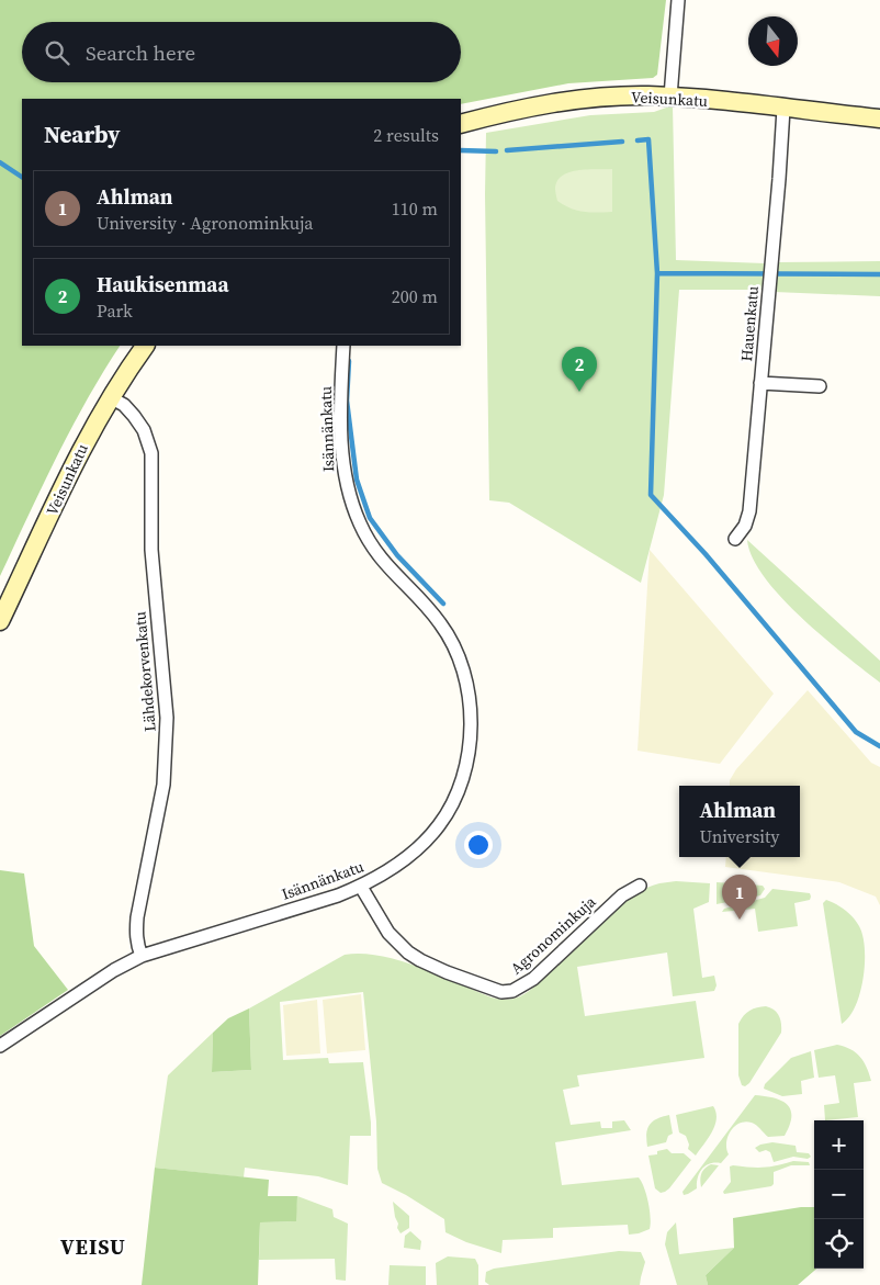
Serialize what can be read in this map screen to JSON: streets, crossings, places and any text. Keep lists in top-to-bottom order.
{
  "streets": {
    "street": [
      "Veisunkatu",
      "Hauenkatu",
      "Isännänkatu",
      "Lähdekorvenkatu",
      "Agronominkuja"
    ]
  },
  "crossings": [
    ["Veisunkatu", "Hauenkatu"],
    ["Veisunkatu", "Lähdekorvenkatu"],
    ["Isännänkatu", "Lähdekorvenkatu"],
    ["Isännänkatu", "Agronominkuja"]
  ],
  "districts": ["VEISU"],
  "north": "bottom",
  "page": {
    "search": "Search here",
    "heading": ["Nearby", "2 results"],
    "list": [
      {
        "mark": "1",
        "name": "Ahlman",
        "note": "University · Agronominkuja",
        "value": "110 m"
      },
      {
        "mark": "2",
        "name": "Haukisenmaa",
        "note": "Park",
        "value": "200 m"
      }
    ],
    "pins": ["2", "1"],
    "popup": ["Ahlman", "University"],
    "map_buttons": ["+", "−"]
  }
}
